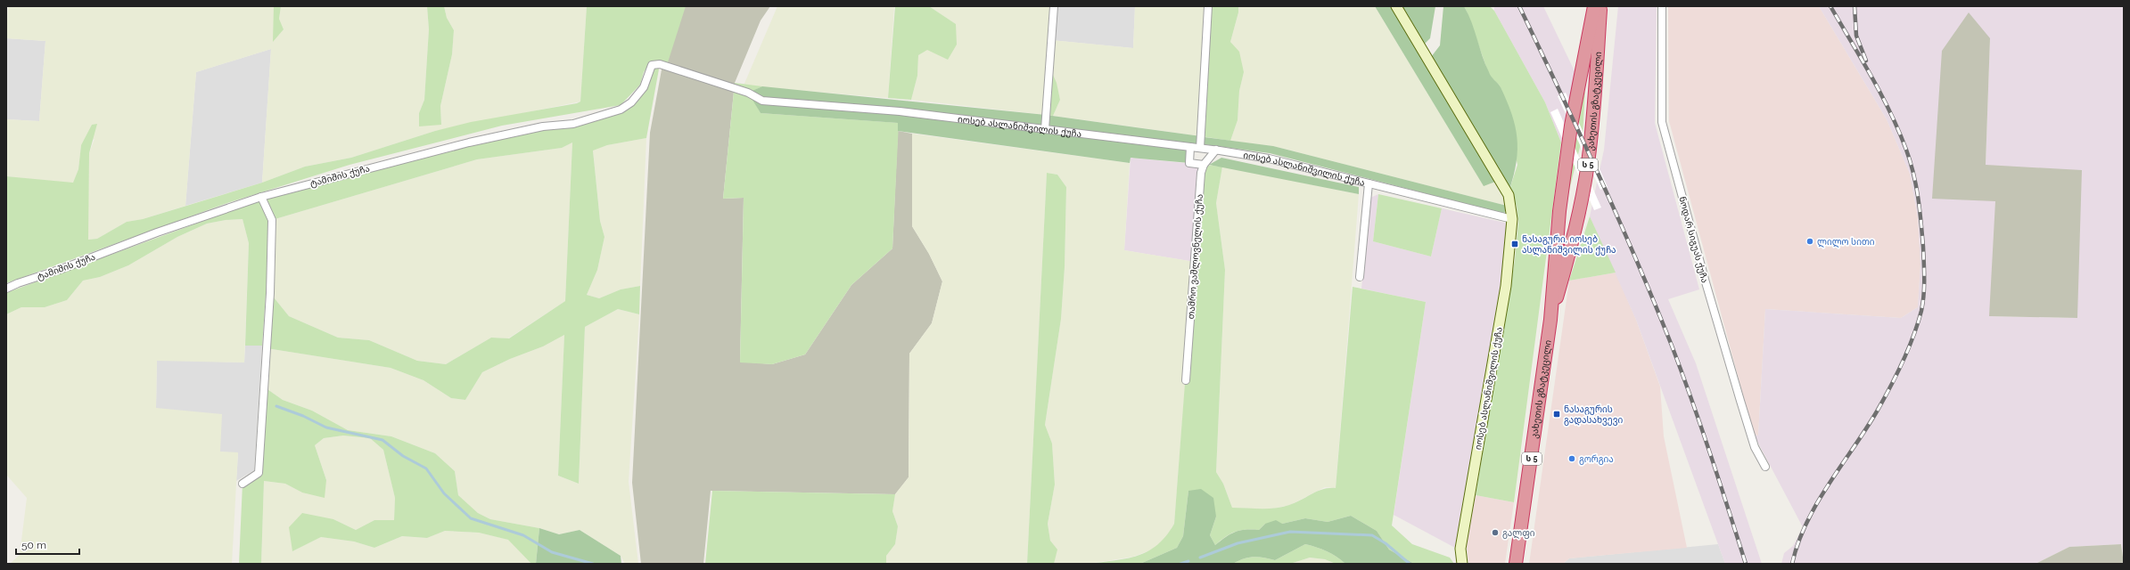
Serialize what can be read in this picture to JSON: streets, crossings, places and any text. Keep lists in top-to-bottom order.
{
  "streets": {
    "highway": ["კახეთის გზატკეცილი", "ს 5"],
    "street": [
      "იოსებ ასლანიშვილის ქუჩა",
      "ტამიშის ქუჩა",
      "ნოდარ სიგუას ქუჩა",
      "თამრო ვაშლოვნელის ქუჩა"
    ]
  },
  "crossings": [
    ["იოსებ ასლანიშვილის ქუჩა", "ტამიშის ქუჩა"]
  ],
  "places": {
    "other": ["ლილო სითი", "გორგია", "გალფი"],
    "transit": ["ნასაგური, იოსებ ასლანიშვილის ქუჩა", "ნასაგურის გადასახვევი"]
  },
  "scale_bar": "50 m"
}
